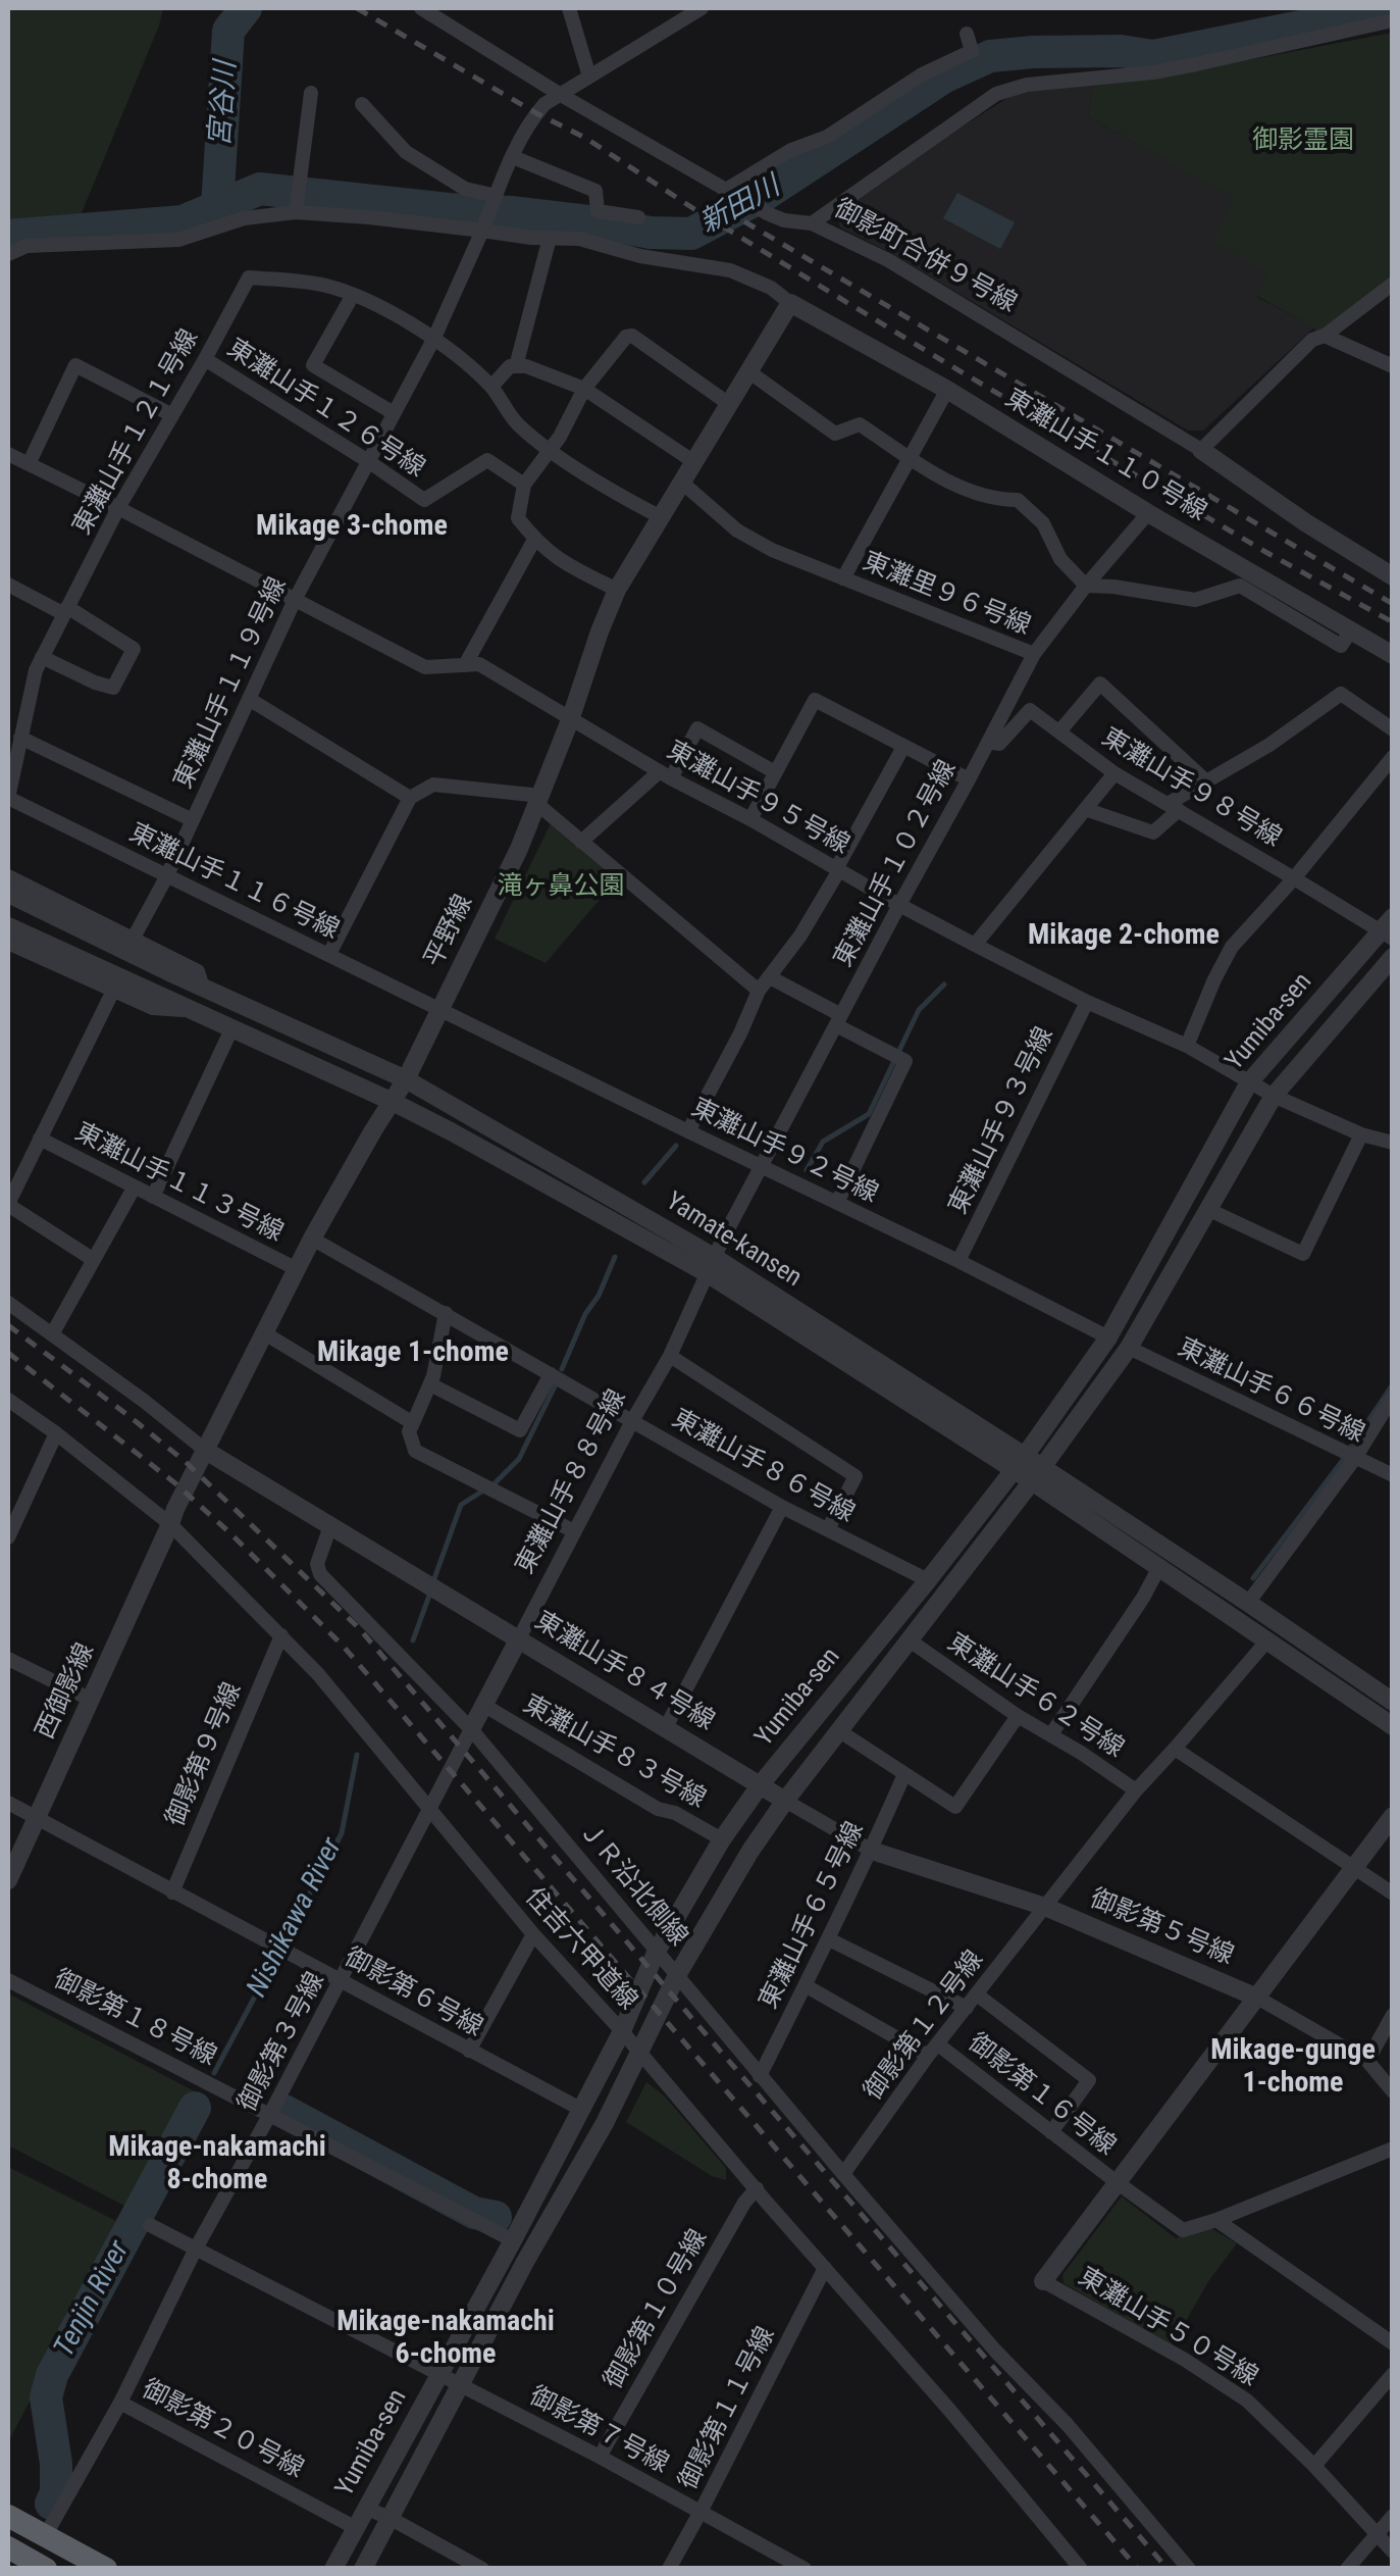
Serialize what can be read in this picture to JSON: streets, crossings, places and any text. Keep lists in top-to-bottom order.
{
  "streets": {
    "street": [
      "御影町合併９号線",
      "東灘山手１２６号線",
      "東灘山手１２１号線",
      "東灘山手１１０号線",
      "東灘里９６号線",
      "東灘山手１１９号線",
      "東灘山手９８号線",
      "東灘山手９５号線",
      "東灘山手１０２号線",
      "東灘山手１１６号線",
      "平野線",
      "Yumiba-sen",
      "東灘山手９３号線",
      "東灘山手９２号線",
      "東灘山手１１３号線",
      "Yamate-kansen",
      "東灘山手６６号線",
      "東灘山手８６号線",
      "東灘山手８８号線",
      "東灘山手８４号線",
      "西御影線",
      "東灘山手６２号線",
      "東灘山手８３号線",
      "御影第９号線",
      "ＪＲ沿北側線",
      "東灘山手６５号線",
      "御影第５号線",
      "住吉六甲道線",
      "御影第６号線",
      "御影第１８号線",
      "御影第１２号線",
      "御影第３号線",
      "御影第１６号線",
      "御影第１０号線",
      "東灘山手５０号線",
      "御影第１１号線",
      "御影第２０号線",
      "御影第７号線"
    ]
  },
  "crossings": [
    ["御影町合併９号線", "東灘山手１１９号線"],
    ["東灘山手１２６号線", "東灘山手１２１号線"],
    ["東灘山手１２６号線", "東灘山手１１９号線"],
    ["東灘山手１２１号線", "東灘山手１１９号線"],
    ["東灘山手１２１号線", "東灘山手９５号線"],
    ["東灘山手１２１号線", "東灘山手１１６号線"],
    ["東灘山手１２１号線", "平野線"],
    ["東灘山手１１０号線", "東灘山手１０２号線"],
    ["東灘山手１１０号線", "平野線"],
    ["東灘里９６号線", "東灘山手１０２号線"],
    ["東灘里９６号線", "平野線"],
    ["東灘山手１１９号線", "東灘山手９５号線"],
    ["東灘山手１１９号線", "東灘山手１１６号線"],
    ["東灘山手９８号線", "東灘山手１０２号線"],
    ["東灘山手９８号線", "Yumiba-sen"],
    ["東灘山手９５号線", "東灘山手１０２号線"],
    ["東灘山手９５号線", "平野線"],
    ["東灘山手９５号線", "Yumiba-sen"],
    ["東灘山手９５号線", "東灘山手９３号線"],
    ["東灘山手１０２号線", "東灘山手９２号線"],
    ["東灘山手１０２号線", "Yamate-kansen"],
    ["東灘山手１０２号線", "東灘山手８８号線"],
    ["東灘山手１１６号線", "平野線"],
    ["東灘山手１１６号線", "東灘山手９２号線"],
    ["平野線", "東灘山手９２号線"],
    ["平野線", "東灘山手１１３号線"],
    ["平野線", "Yamate-kansen"],
    ["平野線", "東灘山手８６号線"],
    ["平野線", "西御影線"],
    ["平野線", "住吉六甲道線"],
    ["Yumiba-sen", "東灘山手９２号線"],
    ["Yumiba-sen", "Yamate-kansen"],
    ["Yumiba-sen", "東灘山手６６号線"],
    ["Yumiba-sen", "東灘山手８６号線"],
    ["Yumiba-sen", "東灘山手８４号線"],
    ["Yumiba-sen", "東灘山手６２号線"],
    ["Yumiba-sen", "東灘山手８３号線"],
    ["Yumiba-sen", "ＪＲ沿北側線"],
    ["Yumiba-sen", "住吉六甲道線"],
    ["Yumiba-sen", "御影第６号線"],
    ["Yumiba-sen", "御影第１８号線"],
    ["Yumiba-sen", "御影第２０号線"],
    ["Yumiba-sen", "御影第７号線"],
    ["東灘山手９３号線", "東灘山手９２号線"],
    ["Yamate-kansen", "東灘山手８８号線"],
    ["Yamate-kansen", "御影第１２号線"],
    ["東灘山手８６号線", "東灘山手８８号線"],
    ["東灘山手８８号線", "東灘山手８４号線"],
    ["東灘山手８８号線", "東灘山手８３号線"],
    ["東灘山手８８号線", "ＪＲ沿北側線"],
    ["東灘山手８８号線", "御影第３号線"],
    ["東灘山手８４号線", "ＪＲ沿北側線"],
    ["西御影線", "住吉六甲道線"],
    ["西御影線", "御影第６号線"],
    ["東灘山手６２号線", "御影第１２号線"],
    ["御影第９号線", "住吉六甲道線"],
    ["御影第９号線", "御影第６号線"],
    ["ＪＲ沿北側線", "東灘山手６５号線"],
    ["ＪＲ沿北側線", "御影第１２号線"],
    ["ＪＲ沿北側線", "御影第３号線"],
    ["東灘山手６５号線", "御影第５号線"],
    ["東灘山手６５号線", "御影第１６号線"],
    ["御影第５号線", "御影第１２号線"],
    ["住吉六甲道線", "御影第３号線"],
    ["住吉六甲道線", "御影第１０号線"],
    ["住吉六甲道線", "御影第１１号線"],
    ["御影第６号線", "御影第３号線"],
    ["御影第１８号線", "御影第３号線"],
    ["御影第１２号線", "御影第１６号線"],
    ["御影第３号線", "御影第２０号線"],
    ["御影第３号線", "御影第７号線"],
    ["御影第１０号線", "御影第７号線"],
    ["御影第１１号線", "御影第７号線"]
  ],
  "districts": [
    "Mikage 3-chome",
    "Mikage 2-chome",
    "Mikage 1-chome",
    "Mikage-gunge 1-chome",
    "Mikage-nakamachi 8-chome",
    "Mikage-nakamachi 6-chome"
  ],
  "water": [
    "宮谷川",
    "新田川",
    "Nishikawa River",
    "Tenjin River"
  ],
  "parks": ["御影霊園", "滝ヶ鼻公園"]
}
